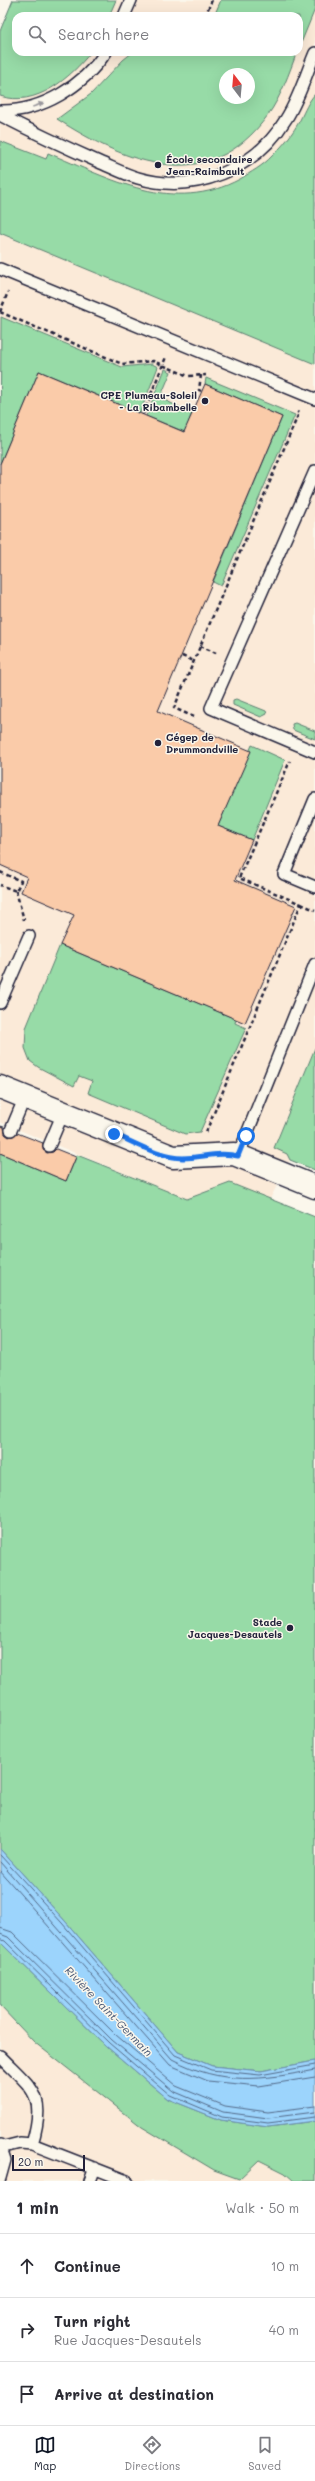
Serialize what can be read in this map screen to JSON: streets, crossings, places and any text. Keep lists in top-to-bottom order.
{
  "water": ["Rivière Saint-Germain"],
  "places": [
    "École secondaire Jean-Raimbault",
    "CPE Plumeau-Soleil - La Ribambelle",
    "Cégep de Drummondville",
    "Stade Jacques-Desautels"
  ],
  "scale_bar": "20 m",
  "north": "top",
  "page": {
    "search": "Search here",
    "scale": "20 m",
    "heading": ["1 min", "Walk · 50 m"],
    "list": [
      ["Continue", "10 m"],
      ["Turn right", "Rue Jacques-Desautels", "40 m"],
      "Arrive at destination"
    ],
    "nav": ["Map", "Directions", "Saved"]
  }
}
